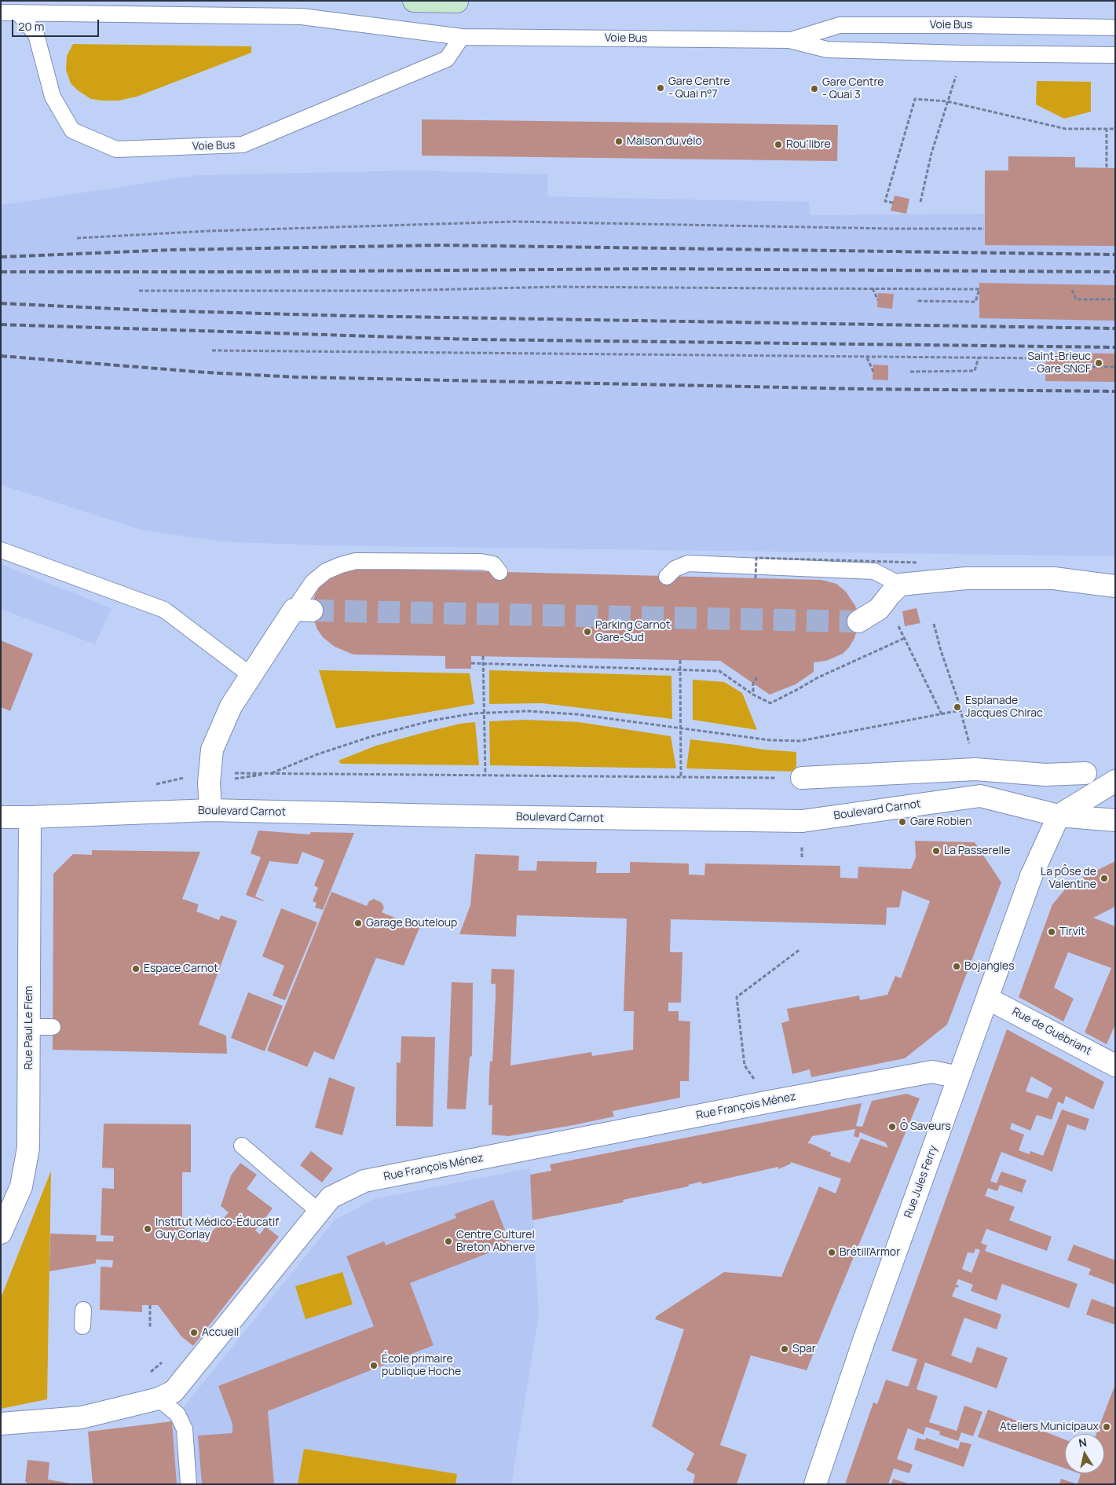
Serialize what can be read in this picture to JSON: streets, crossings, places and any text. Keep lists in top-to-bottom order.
{
  "streets": {
    "street": [
      "Boulevard Carnot",
      "Rue Paul Le Flem",
      "Rue de Guébriant",
      "Rue François Ménez",
      "Rue Jules Ferry"
    ],
    "lane": ["Voie Bus"]
  },
  "crossings": [
    ["Boulevard Carnot", "Rue Paul Le Flem"],
    ["Boulevard Carnot", "Rue Jules Ferry"],
    ["Rue de Guébriant", "Rue Jules Ferry"],
    ["Rue François Ménez", "Rue Jules Ferry"]
  ],
  "places": [
    "Gare Centre - Quai n°7",
    "Gare Centre - Quai 3",
    "Maison du vélo",
    "Rou'libre",
    "Saint-Brieuc - Gare SNCF",
    "Parking Carnot Gare-Sud",
    "Esplanade Jacques Chirac",
    "Gare Robien",
    "La Passerelle",
    "La pÔse de Valentine",
    "Garage Bouteloup",
    "Tirvit",
    "Bojangles",
    "Espace Carnot",
    "Ô Saveurs",
    "Institut Médico-Éducatif Guy Corlay",
    "Centre Culturel Breton Abherve",
    "Brétill'Armor",
    "Accueil",
    "Spar",
    "École primaire publique Hoche",
    "Ateliers Municipaux"
  ],
  "scale_bar": "20 m",
  "north": "top"
}
